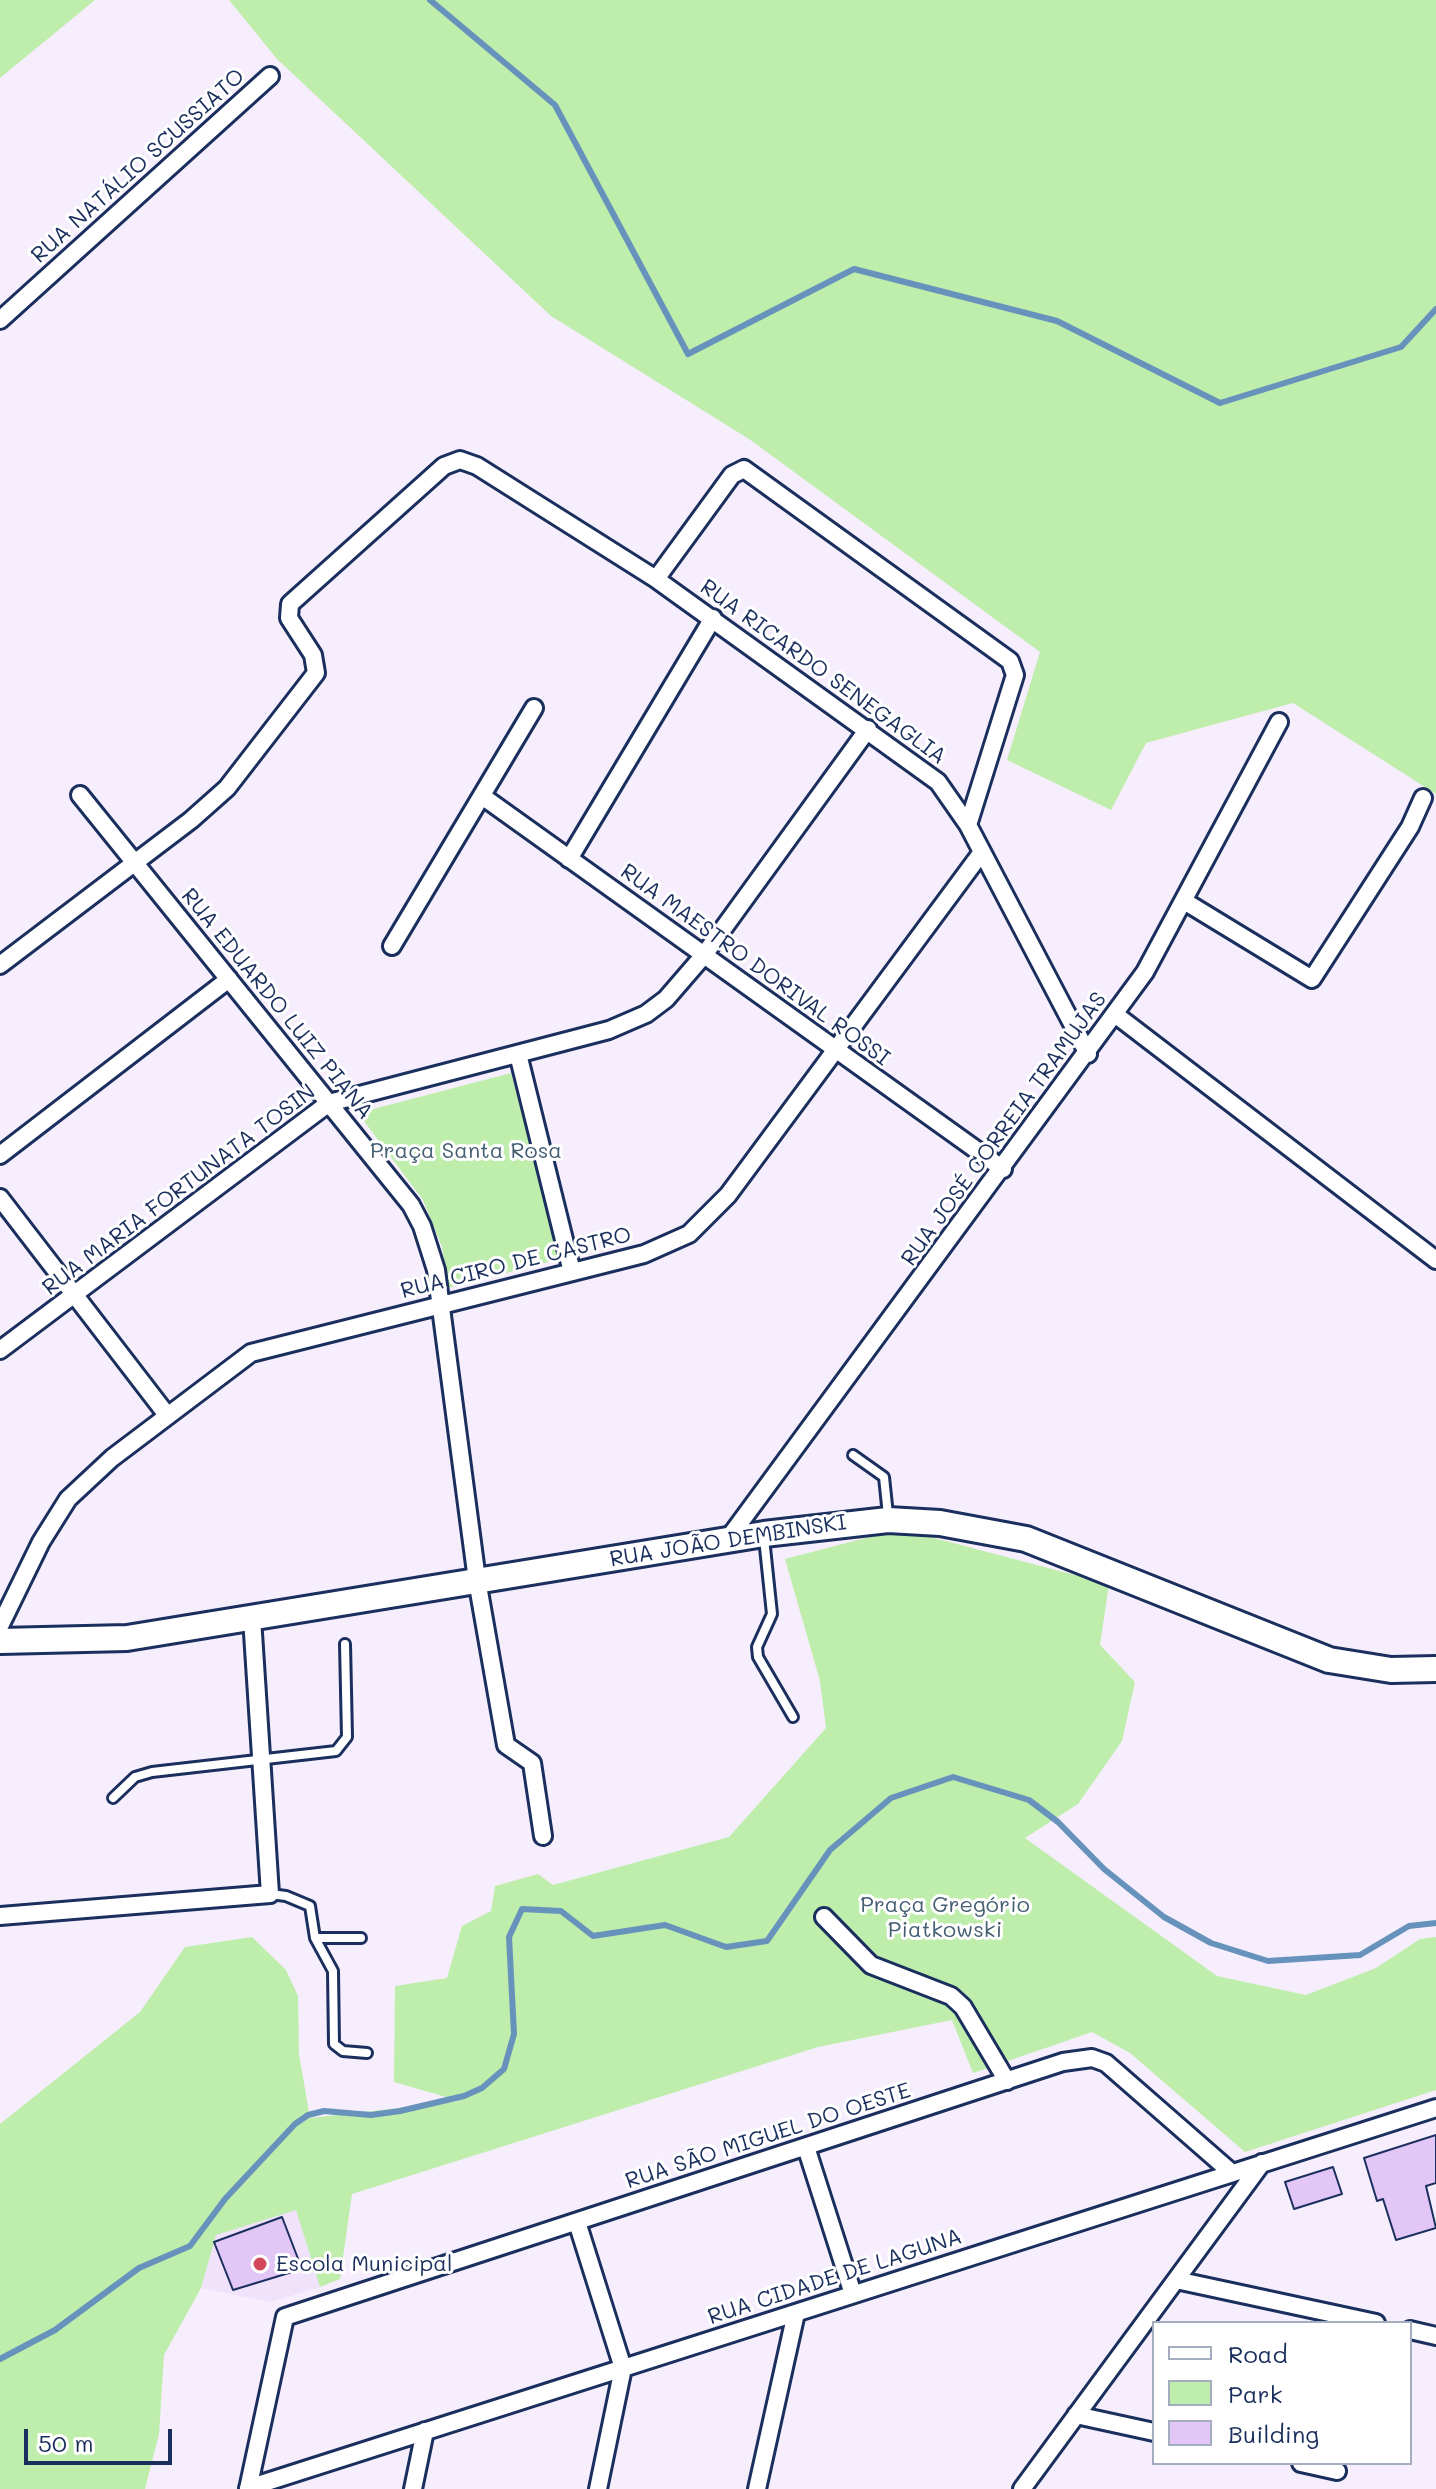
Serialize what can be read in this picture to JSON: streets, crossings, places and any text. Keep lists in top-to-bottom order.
{
  "streets": {
    "main road": ["RUA JOÃO DEMBINSKI"],
    "street": [
      "RUA NATÁLIO SCUSSIATO",
      "RUA RICARDO SENEGAGLIA",
      "RUA MAESTRO DORIVAL ROSSI",
      "RUA EDUARDO LUIZ PIANA",
      "RUA JOSÉ CORREIA TRAMUJAS",
      "RUA MARIA FORTUNATA TOSIN",
      "RUA CIRO DE CASTRO",
      "RUA SÃO MIGUEL DO OESTE",
      "RUA CIDADE DE LAGUNA"
    ]
  },
  "crossings": [
    ["RUA RICARDO SENEGAGLIA", "RUA EDUARDO LUIZ PIANA"],
    ["RUA RICARDO SENEGAGLIA", "RUA JOSÉ CORREIA TRAMUJAS"],
    ["RUA RICARDO SENEGAGLIA", "RUA MARIA FORTUNATA TOSIN"],
    ["RUA RICARDO SENEGAGLIA", "RUA CIRO DE CASTRO"],
    ["RUA MAESTRO DORIVAL ROSSI", "RUA JOSÉ CORREIA TRAMUJAS"],
    ["RUA MAESTRO DORIVAL ROSSI", "RUA MARIA FORTUNATA TOSIN"],
    ["RUA MAESTRO DORIVAL ROSSI", "RUA CIRO DE CASTRO"],
    ["RUA EDUARDO LUIZ PIANA", "RUA MARIA FORTUNATA TOSIN"],
    ["RUA EDUARDO LUIZ PIANA", "RUA CIRO DE CASTRO"],
    ["RUA EDUARDO LUIZ PIANA", "RUA JOÃO DEMBINSKI"],
    ["RUA JOSÉ CORREIA TRAMUJAS", "RUA JOÃO DEMBINSKI"],
    ["RUA SÃO MIGUEL DO OESTE", "RUA CIDADE DE LAGUNA"]
  ],
  "parks": ["Praça Santa Rosa", "Praça Gregório Piatkowski"],
  "places": ["Escola Municipal"],
  "legend": ["Road", "Park", "Building"],
  "scale_bar": "50 m"
}
